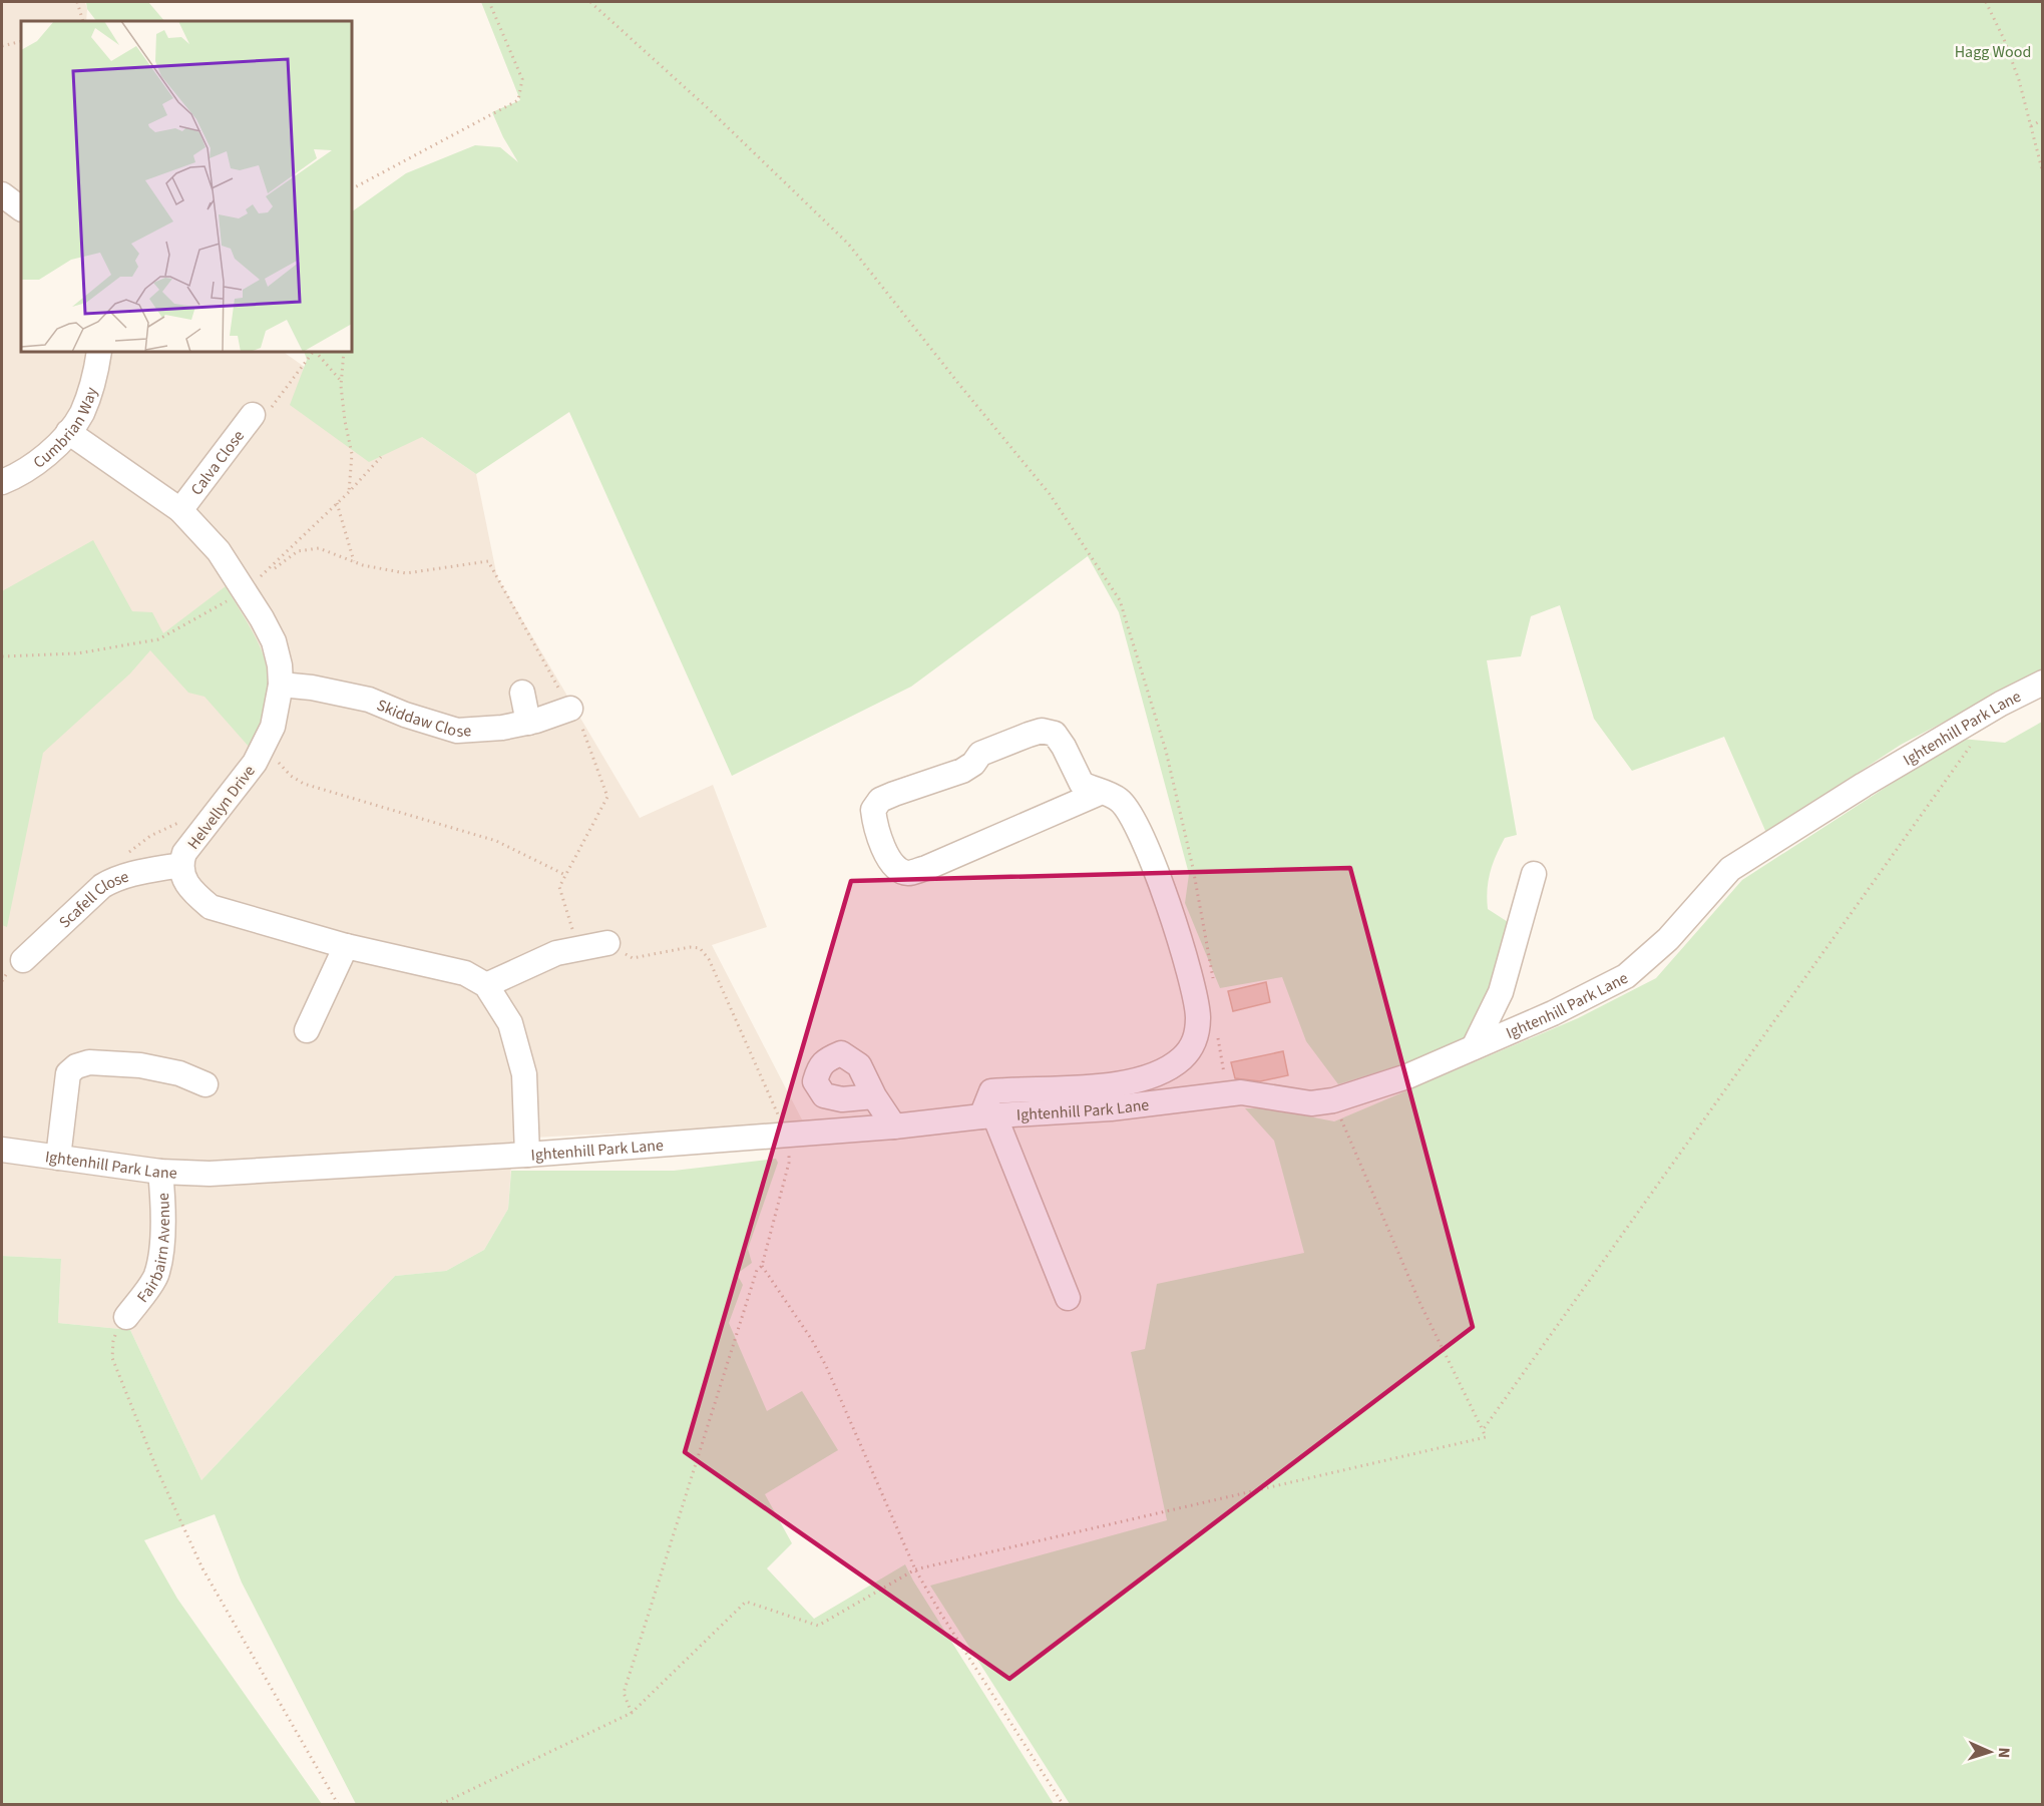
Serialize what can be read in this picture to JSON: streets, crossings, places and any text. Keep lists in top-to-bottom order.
{
  "streets": {
    "street": [
      "Cumbrian Way",
      "Calva Close",
      "Skiddaw Close",
      "Ightenhill Park Lane",
      "Helvellyn Drive",
      "Scafell Close",
      "Fairbairn Avenue"
    ]
  },
  "crossings": [
    ["Cumbrian Way", "Helvellyn Drive"],
    ["Calva Close", "Helvellyn Drive"],
    ["Skiddaw Close", "Helvellyn Drive"],
    ["Ightenhill Park Lane", "Helvellyn Drive"],
    ["Ightenhill Park Lane", "Fairbairn Avenue"],
    ["Helvellyn Drive", "Scafell Close"]
  ],
  "parks": ["Hagg Wood"],
  "north": "right"
}
